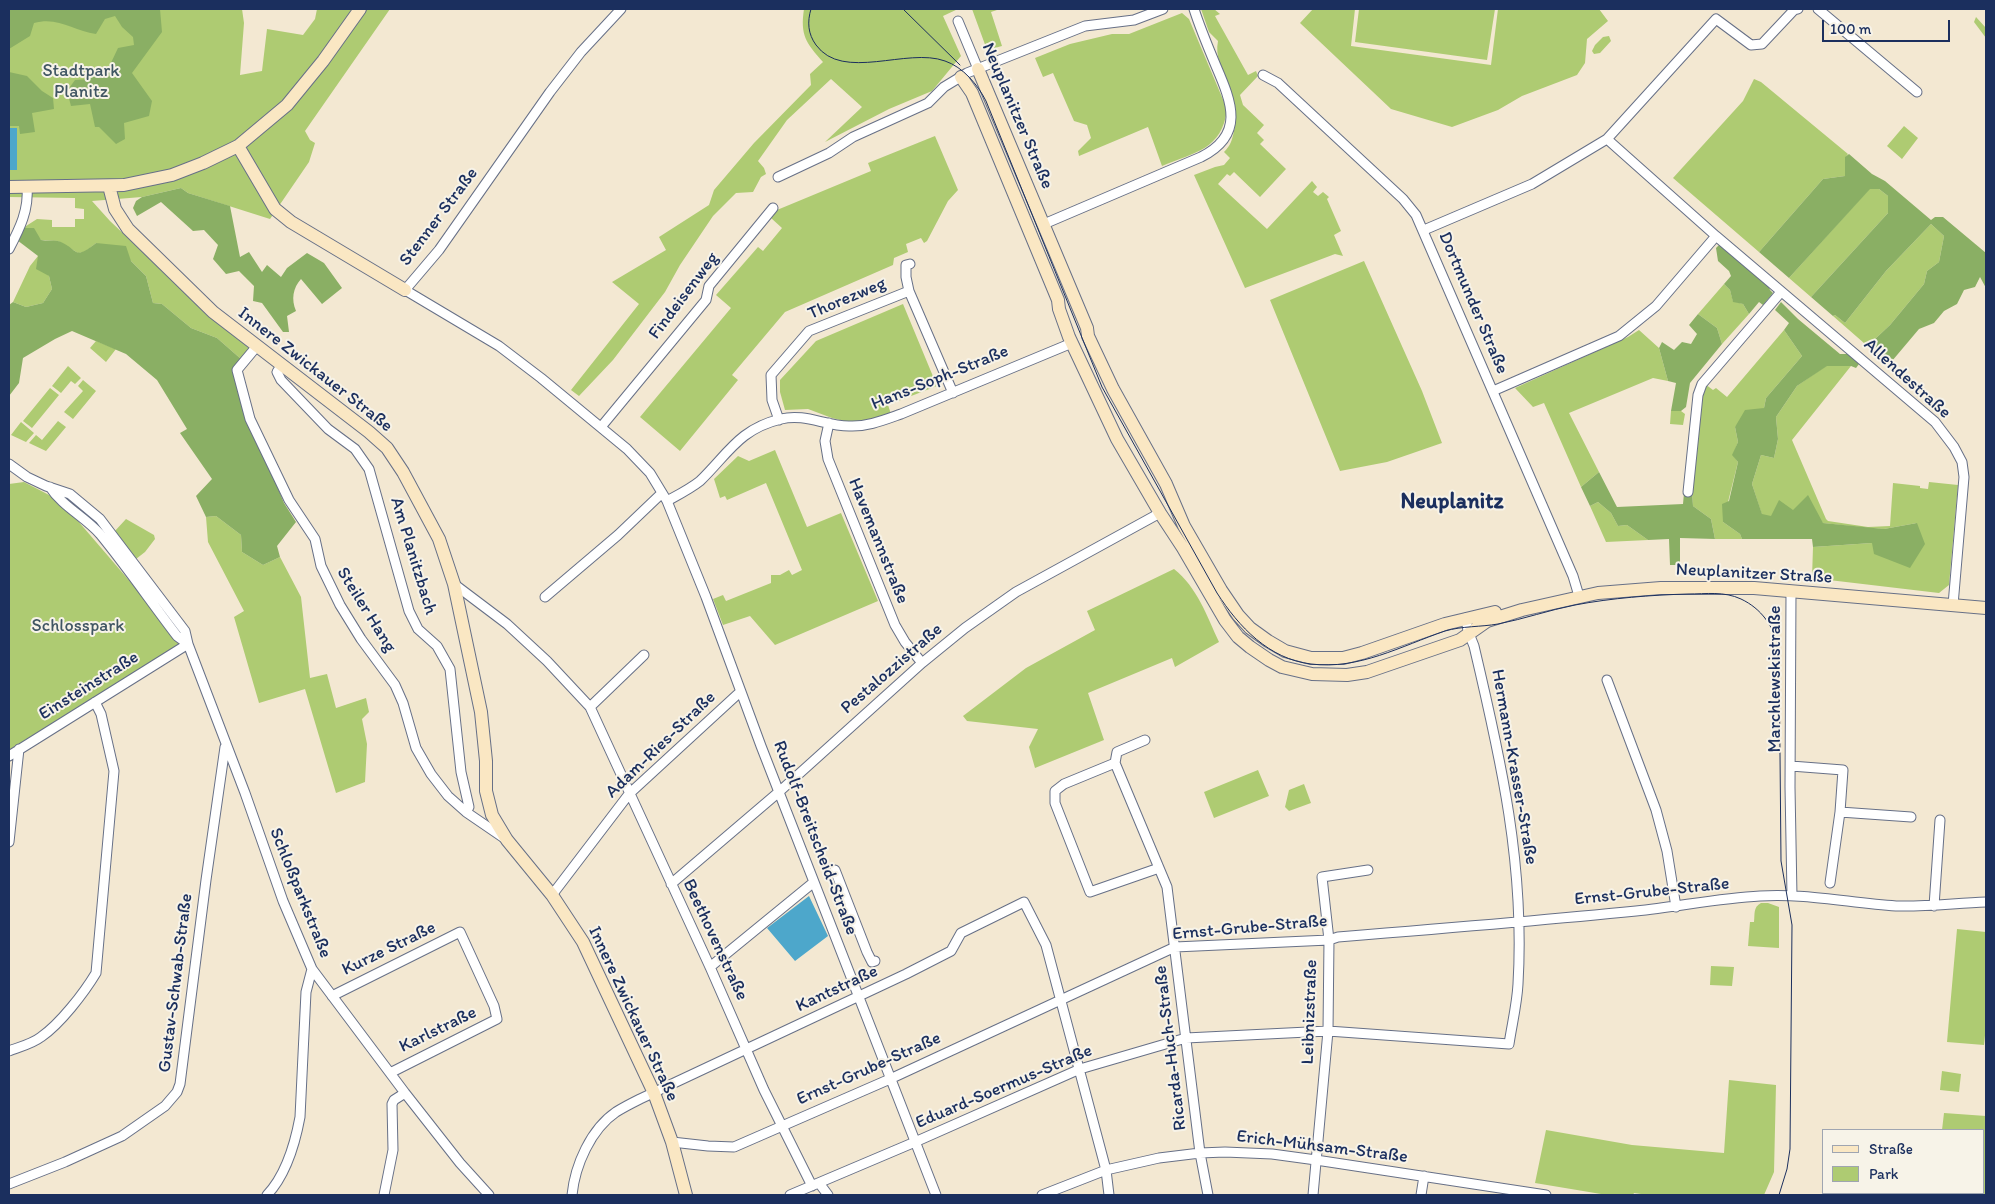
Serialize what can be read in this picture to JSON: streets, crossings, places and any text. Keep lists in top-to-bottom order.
{
  "streets": {
    "street": [
      "Neuplanitzer Straße",
      "Stenner Straße",
      "Findeisenweg",
      "Thorezweg",
      "Dortmunder Straße",
      "Innere Zwickauer Straße",
      "Hans-Soph-Straße",
      "Allendestraße",
      "Havemannstraße",
      "Am Planitzbach",
      "Steiler Hang",
      "Pestalozzistraße",
      "Marchlewskistraße",
      "Einsteinstraße",
      "Adam-Ries-Straße",
      "Hermann-Krasser-Straße",
      "Rudolf-Breitscheid-Straße",
      "Ernst-Grube-Straße",
      "Schloßparkstraße",
      "Beethovenstraße",
      "Kurze Straße",
      "Gustav-Schwab-Straße",
      "Kantstraße",
      "Leibnizstraße",
      "Karlstraße",
      "Ricarda-Huch-Straße",
      "Eduard-Soermus-Straße",
      "Erich-Mühsam-Straße"
    ]
  },
  "crossings": [
    ["Neuplanitzer Straße", "Dortmunder Straße"],
    ["Neuplanitzer Straße", "Hans-Soph-Straße"],
    ["Neuplanitzer Straße", "Allendestraße"],
    ["Neuplanitzer Straße", "Pestalozzistraße"],
    ["Neuplanitzer Straße", "Marchlewskistraße"],
    ["Neuplanitzer Straße", "Hermann-Krasser-Straße"],
    ["Stenner Straße", "Rudolf-Breitscheid-Straße"],
    ["Findeisenweg", "Rudolf-Breitscheid-Straße"],
    ["Thorezweg", "Hans-Soph-Straße"],
    ["Innere Zwickauer Straße", "Am Planitzbach"],
    ["Innere Zwickauer Straße", "Steiler Hang"],
    ["Innere Zwickauer Straße", "Adam-Ries-Straße"],
    ["Innere Zwickauer Straße", "Ernst-Grube-Straße"],
    ["Innere Zwickauer Straße", "Beethovenstraße"],
    ["Innere Zwickauer Straße", "Kantstraße"],
    ["Hans-Soph-Straße", "Havemannstraße"],
    ["Hans-Soph-Straße", "Rudolf-Breitscheid-Straße"],
    ["Havemannstraße", "Pestalozzistraße"],
    ["Am Planitzbach", "Steiler Hang"],
    ["Pestalozzistraße", "Rudolf-Breitscheid-Straße"],
    ["Pestalozzistraße", "Beethovenstraße"],
    ["Marchlewskistraße", "Ernst-Grube-Straße"],
    ["Einsteinstraße", "Schloßparkstraße"],
    ["Adam-Ries-Straße", "Rudolf-Breitscheid-Straße"],
    ["Adam-Ries-Straße", "Beethovenstraße"],
    ["Hermann-Krasser-Straße", "Ernst-Grube-Straße"],
    ["Hermann-Krasser-Straße", "Eduard-Soermus-Straße"],
    ["Rudolf-Breitscheid-Straße", "Ernst-Grube-Straße"],
    ["Rudolf-Breitscheid-Straße", "Kantstraße"],
    ["Rudolf-Breitscheid-Straße", "Eduard-Soermus-Straße"],
    ["Ernst-Grube-Straße", "Beethovenstraße"],
    ["Ernst-Grube-Straße", "Kantstraße"],
    ["Ernst-Grube-Straße", "Leibnizstraße"],
    ["Ernst-Grube-Straße", "Ricarda-Huch-Straße"],
    ["Schloßparkstraße", "Kurze Straße"],
    ["Schloßparkstraße", "Gustav-Schwab-Straße"],
    ["Schloßparkstraße", "Karlstraße"],
    ["Beethovenstraße", "Kantstraße"],
    ["Beethovenstraße", "Eduard-Soermus-Straße"],
    ["Kurze Straße", "Karlstraße"],
    ["Leibnizstraße", "Eduard-Soermus-Straße"],
    ["Leibnizstraße", "Erich-Mühsam-Straße"],
    ["Ricarda-Huch-Straße", "Eduard-Soermus-Straße"],
    ["Ricarda-Huch-Straße", "Erich-Mühsam-Straße"]
  ],
  "districts": ["Neuplanitz"],
  "parks": ["Stadtpark Planitz", "Schlosspark"],
  "legend": ["Straße", "Park"],
  "scale_bar": "100 m"
}
